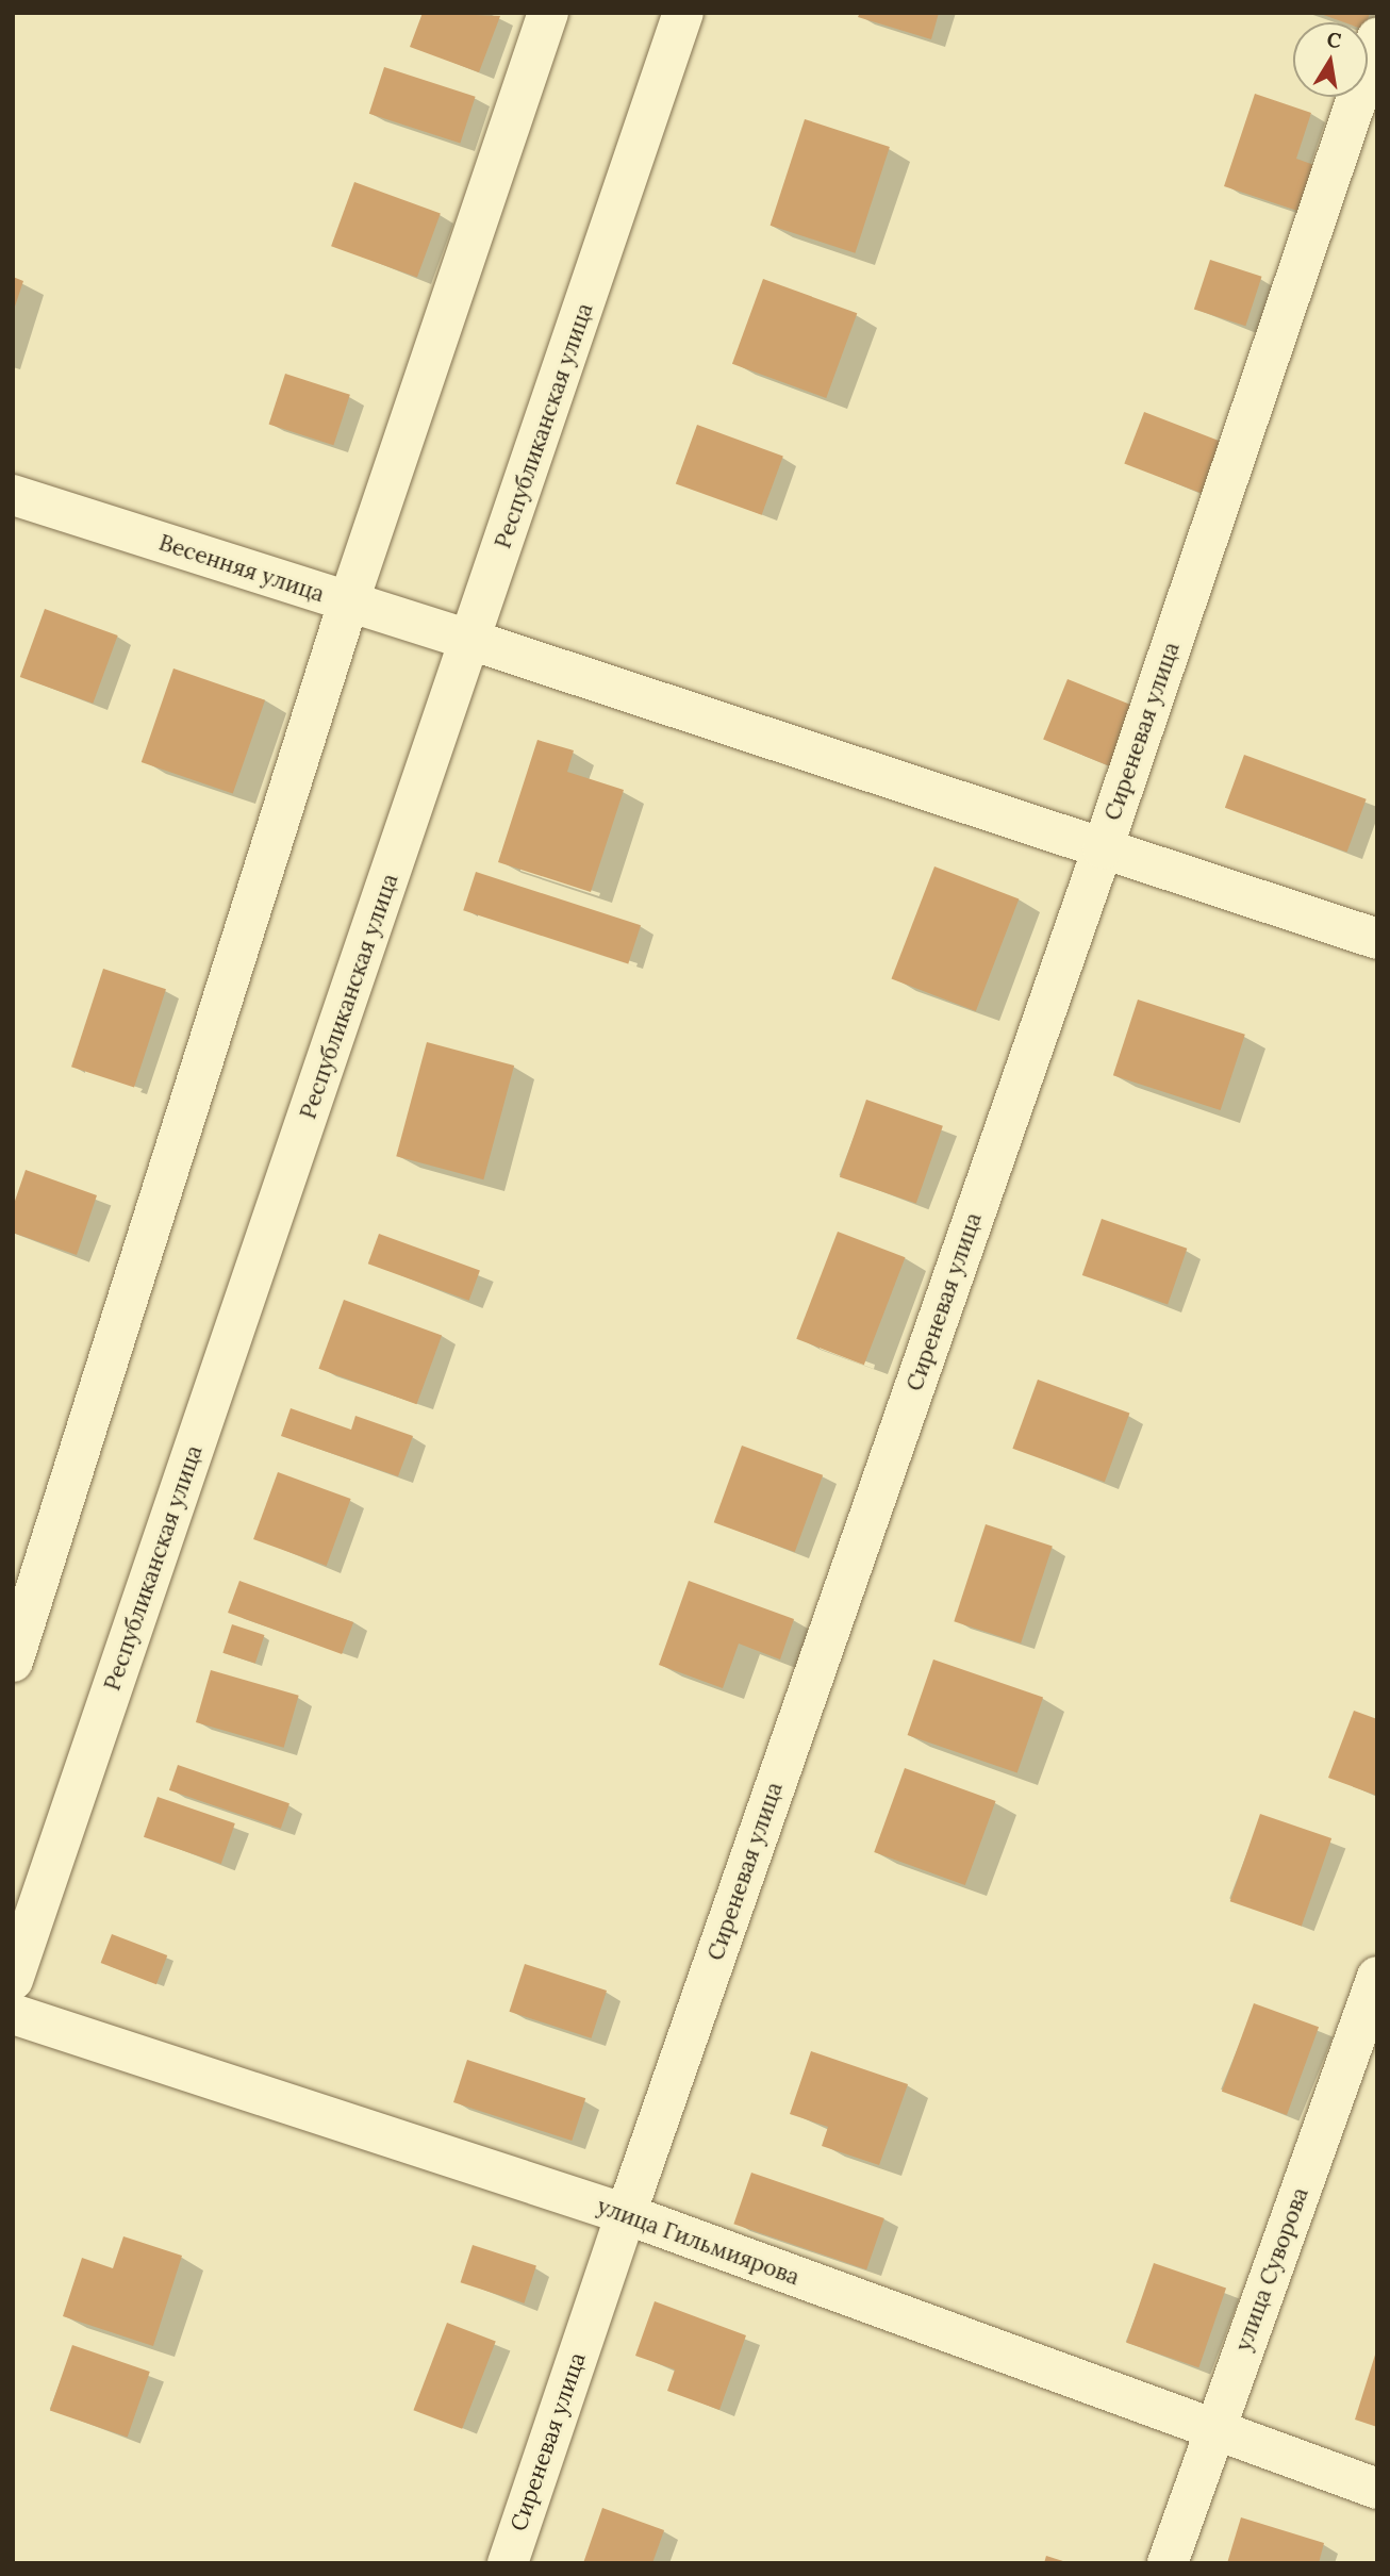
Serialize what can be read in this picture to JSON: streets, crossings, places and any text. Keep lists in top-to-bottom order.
{
  "streets": {
    "street": [
      "Республиканская улица",
      "Весенняя улица",
      "Сиреневая улица",
      "улица Гильмиярова",
      "улица Суворова"
    ]
  },
  "crossings": [
    ["Республиканская улица", "Весенняя улица"],
    ["Весенняя улица", "Сиреневая улица"],
    ["Сиреневая улица", "улица Гильмиярова"],
    ["улица Гильмиярова", "улица Суворова"]
  ],
  "north": "top"
}
